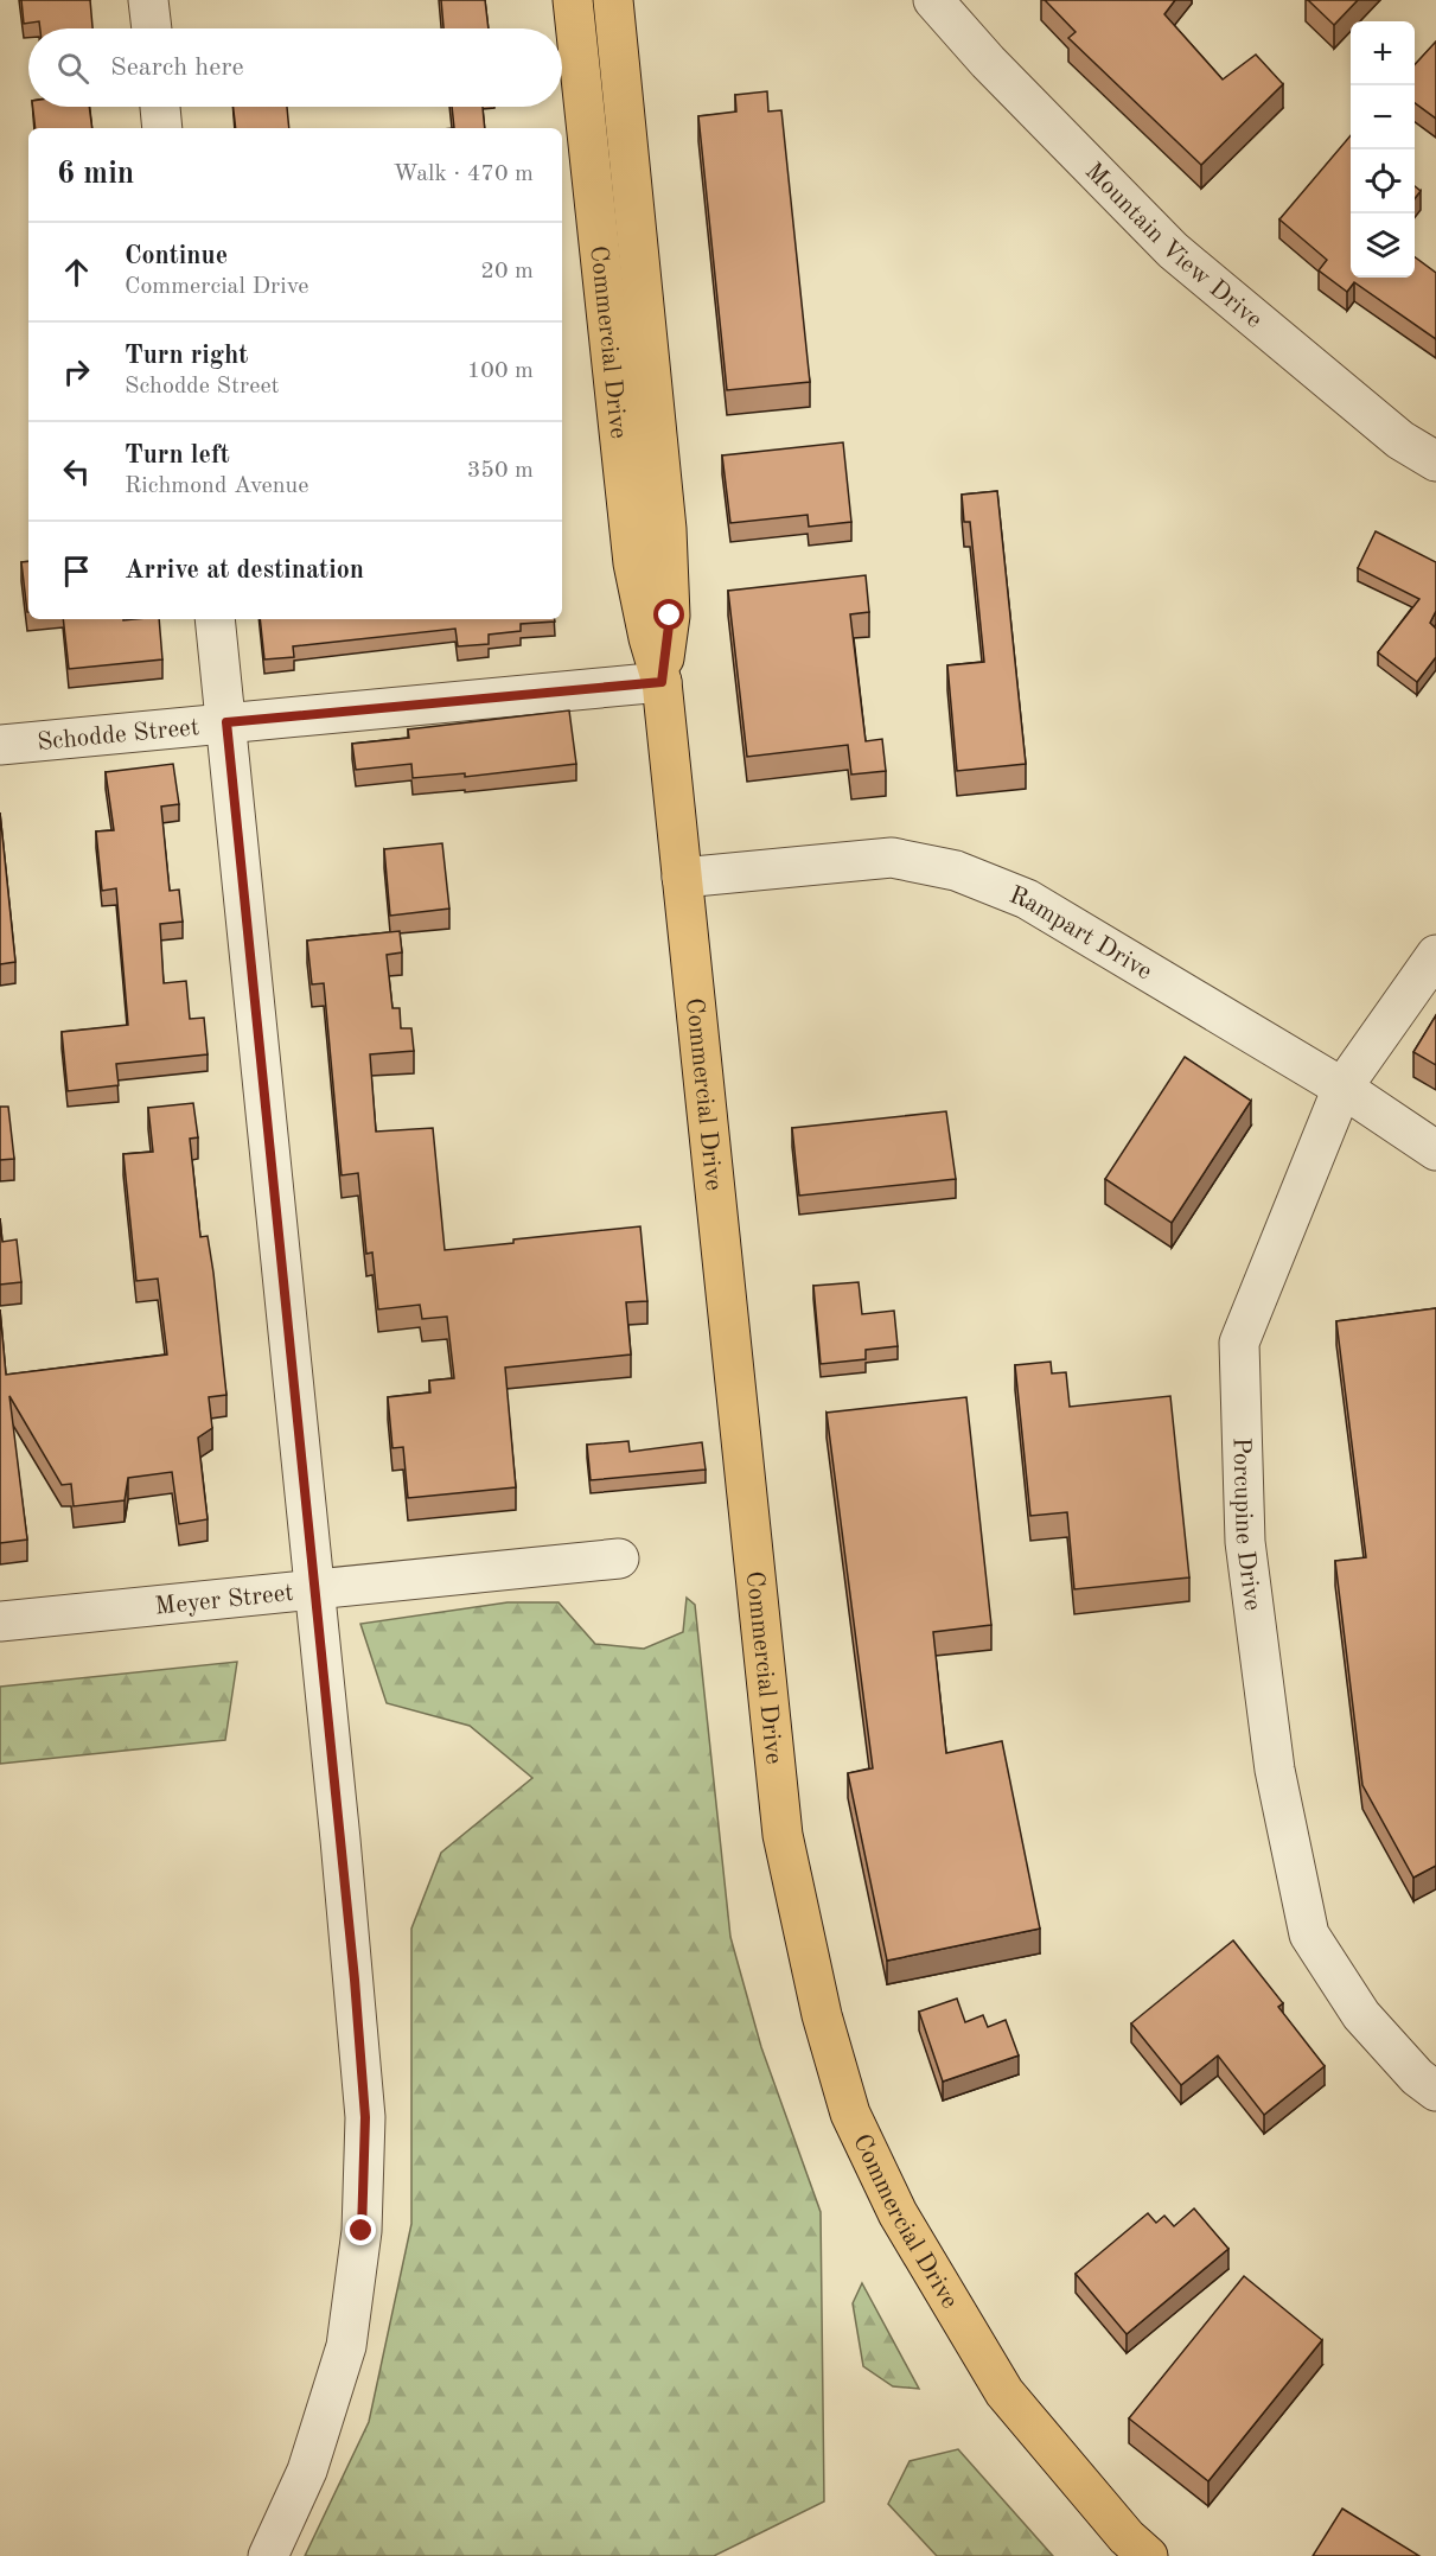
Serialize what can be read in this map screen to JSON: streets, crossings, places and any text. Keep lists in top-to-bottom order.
{
  "streets": {
    "main road": ["Commercial Drive"],
    "street": [
      "Mountain View Drive",
      "Schodde Street",
      "Rampart Drive",
      "Porcupine Drive",
      "Meyer Street"
    ]
  },
  "crossings": [
    ["Commercial Drive", "Schodde Street"],
    ["Commercial Drive", "Rampart Drive"],
    ["Rampart Drive", "Porcupine Drive"]
  ],
  "page": {
    "map_buttons": ["+", "−"],
    "search": "Search here",
    "heading": ["6 min", "Walk · 470 m"],
    "list": [
      ["Continue", "Commercial Drive", "20 m"],
      ["Turn right", "Schodde Street", "100 m"],
      ["Turn left", "Richmond Avenue", "350 m"],
      "Arrive at destination"
    ]
  }
}
